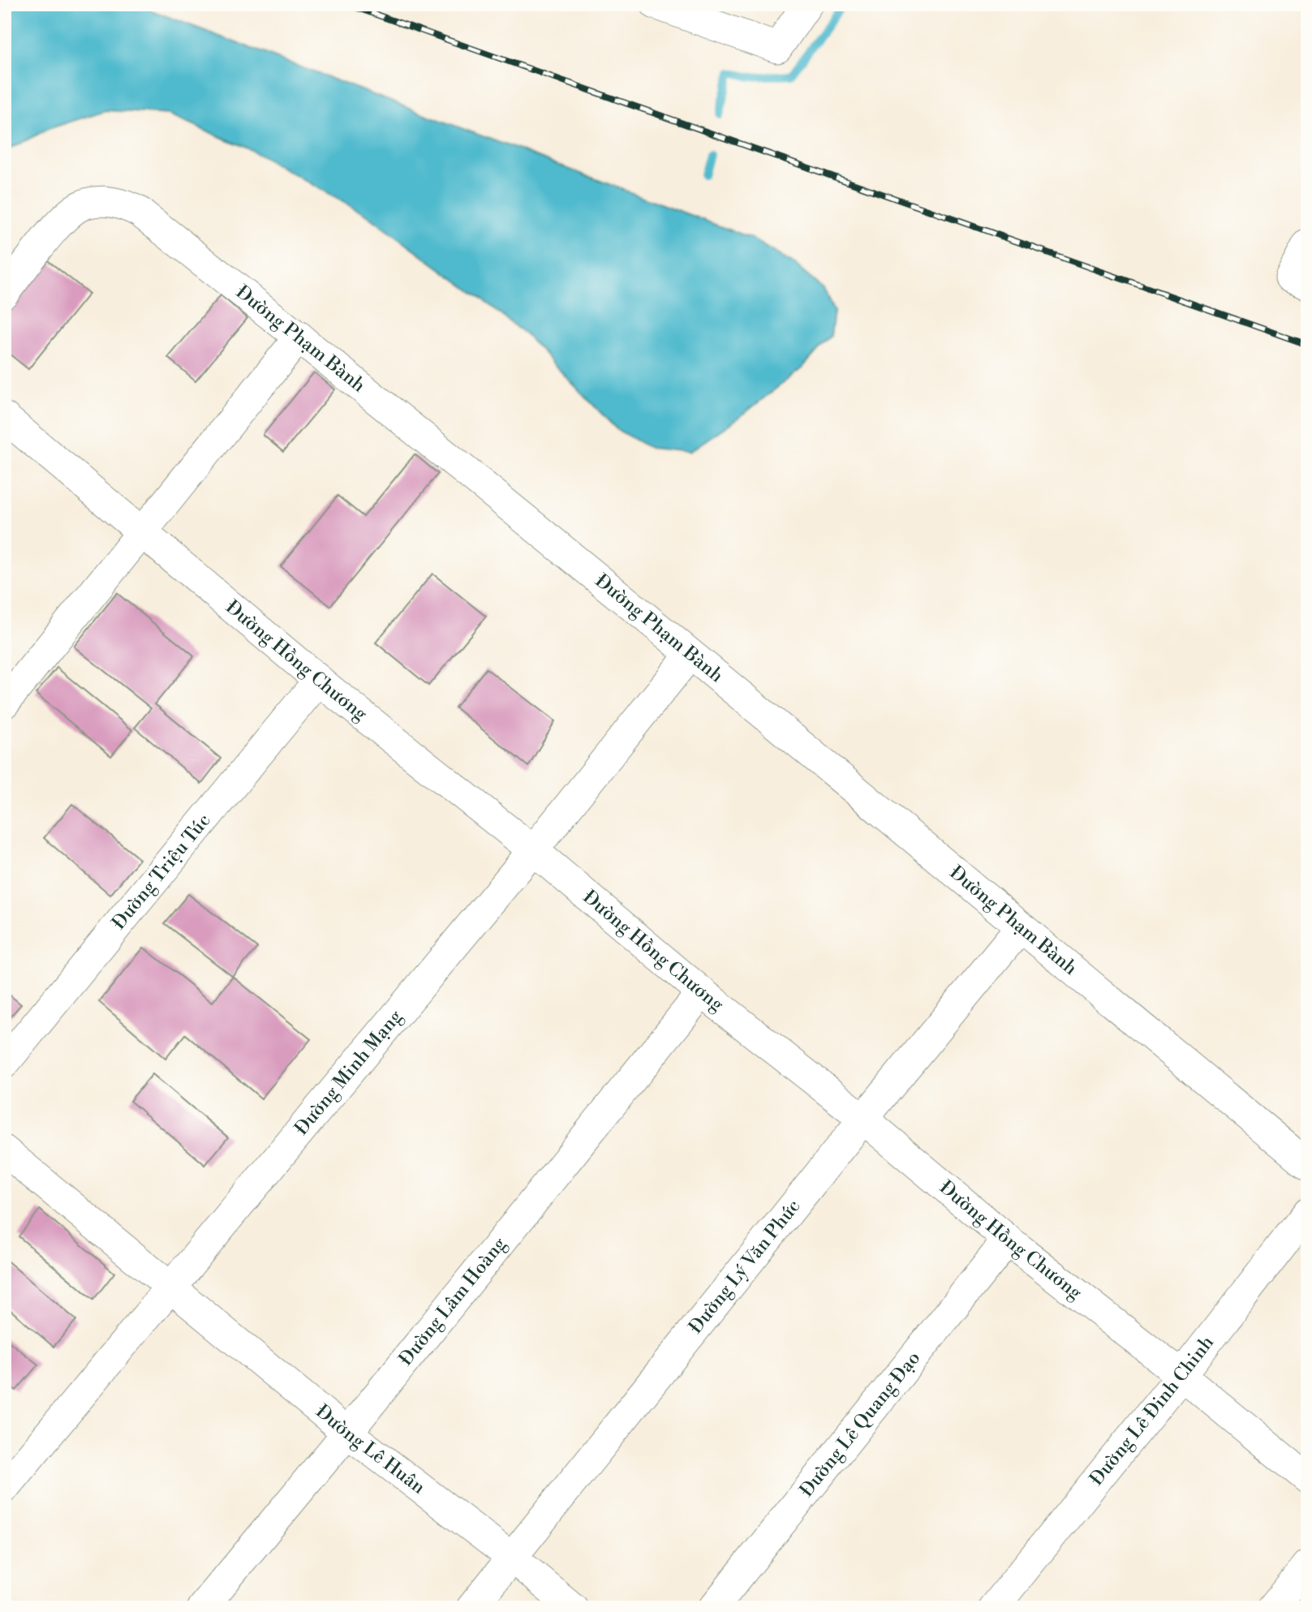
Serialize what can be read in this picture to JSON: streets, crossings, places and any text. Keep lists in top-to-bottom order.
{
  "streets": {
    "street": [
      "Đường Phạm Bành",
      "Đường Hồng Chương",
      "Đường Triệu Túc",
      "Đường Minh Mạng",
      "Đường Lý Văn Phức",
      "Đường Lâm Hoàng",
      "Đường Lê Đinh Chinh",
      "Đường Lê Quang Đạo",
      "Đường Lê Huân"
    ]
  },
  "crossings": [
    ["Đường Phạm Bành", "Đường Minh Mạng"],
    ["Đường Phạm Bành", "Đường Lý Văn Phức"],
    ["Đường Hồng Chương", "Đường Triệu Túc"],
    ["Đường Hồng Chương", "Đường Minh Mạng"],
    ["Đường Hồng Chương", "Đường Lý Văn Phức"],
    ["Đường Hồng Chương", "Đường Lâm Hoàng"],
    ["Đường Hồng Chương", "Đường Lê Đinh Chinh"],
    ["Đường Hồng Chương", "Đường Lê Quang Đạo"],
    ["Đường Minh Mạng", "Đường Lê Huân"],
    ["Đường Lý Văn Phức", "Đường Lê Huân"],
    ["Đường Lâm Hoàng", "Đường Lê Huân"]
  ]
}
